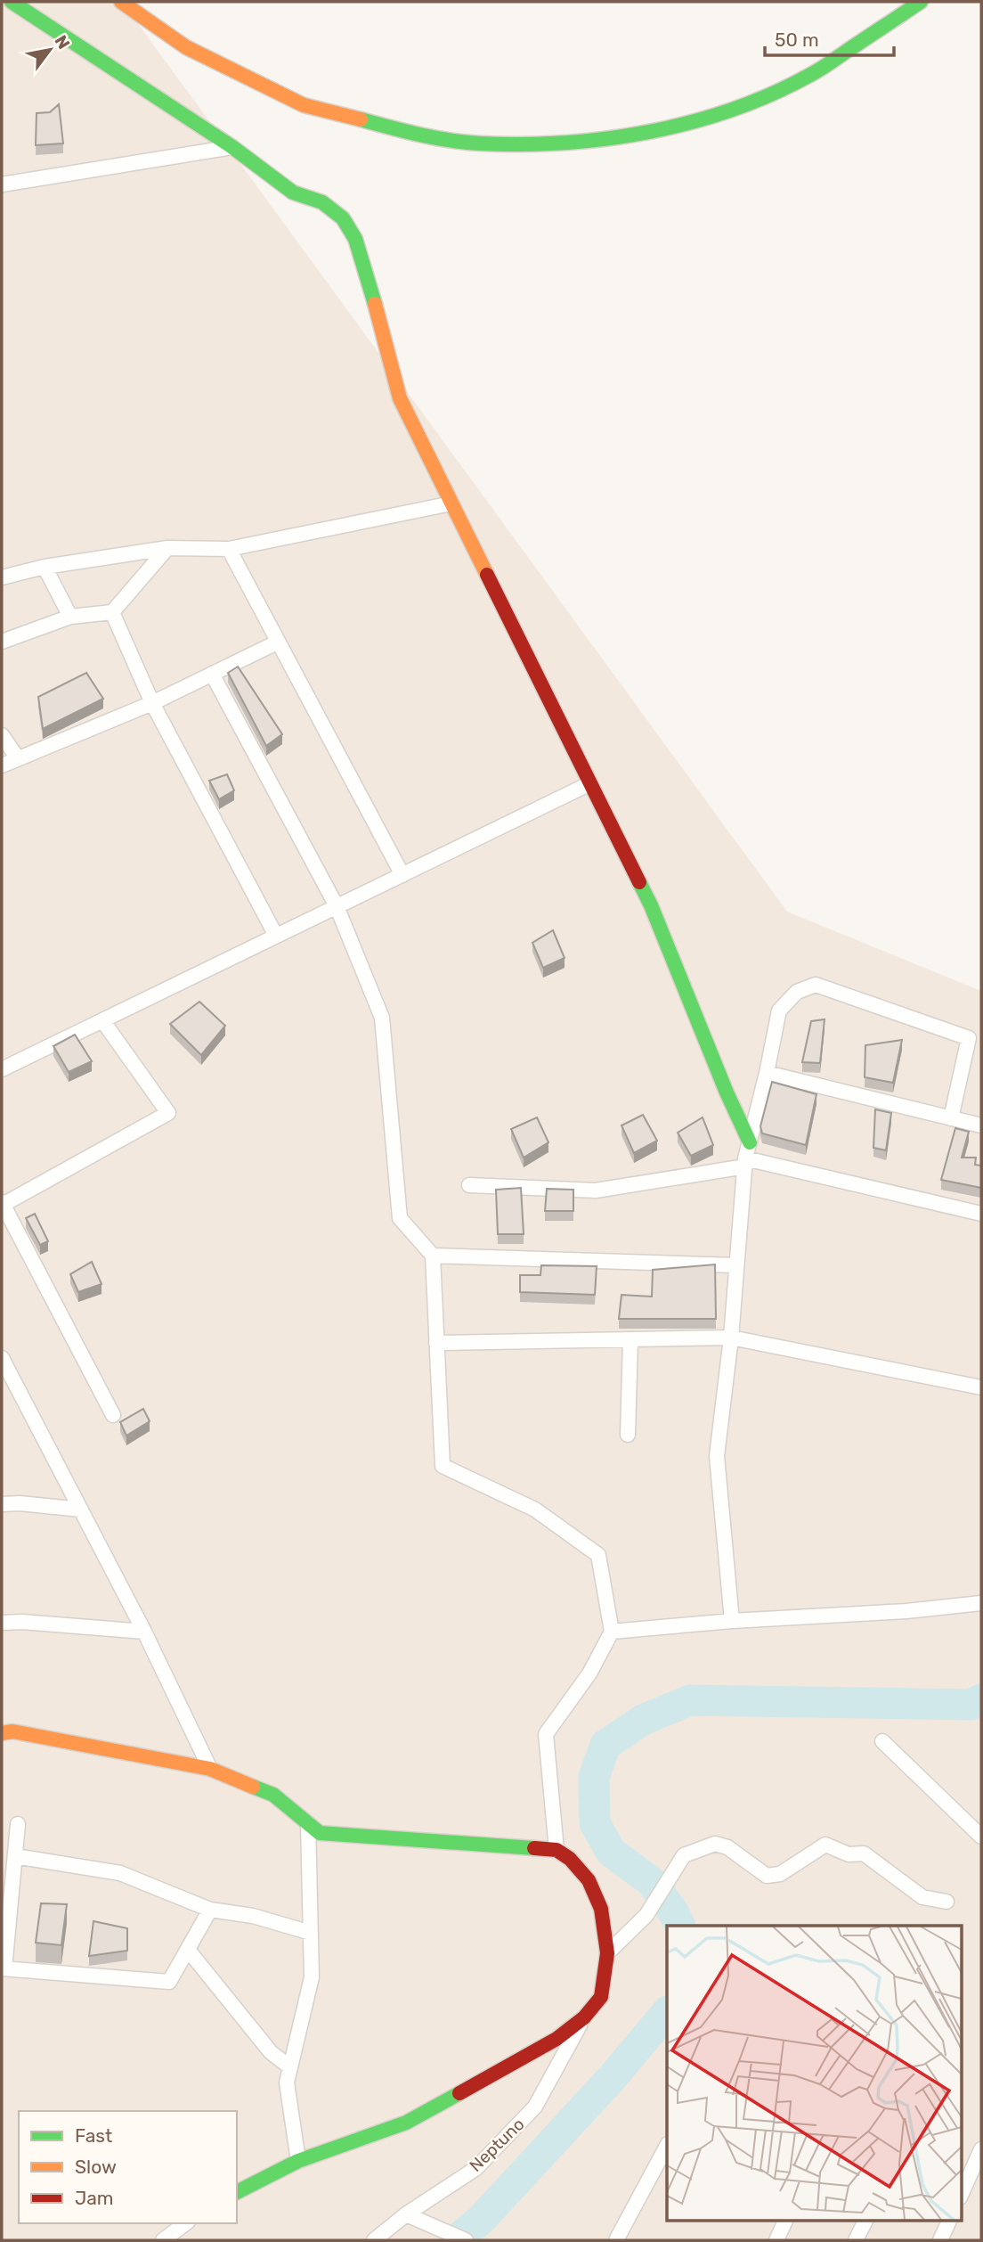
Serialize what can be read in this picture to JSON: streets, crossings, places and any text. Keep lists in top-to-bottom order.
{
  "streets": {
    "street": ["Neptuno"]
  },
  "legend": ["Fast", "Slow", "Jam"],
  "scale_bar": "50 m",
  "north": "top right"
}
